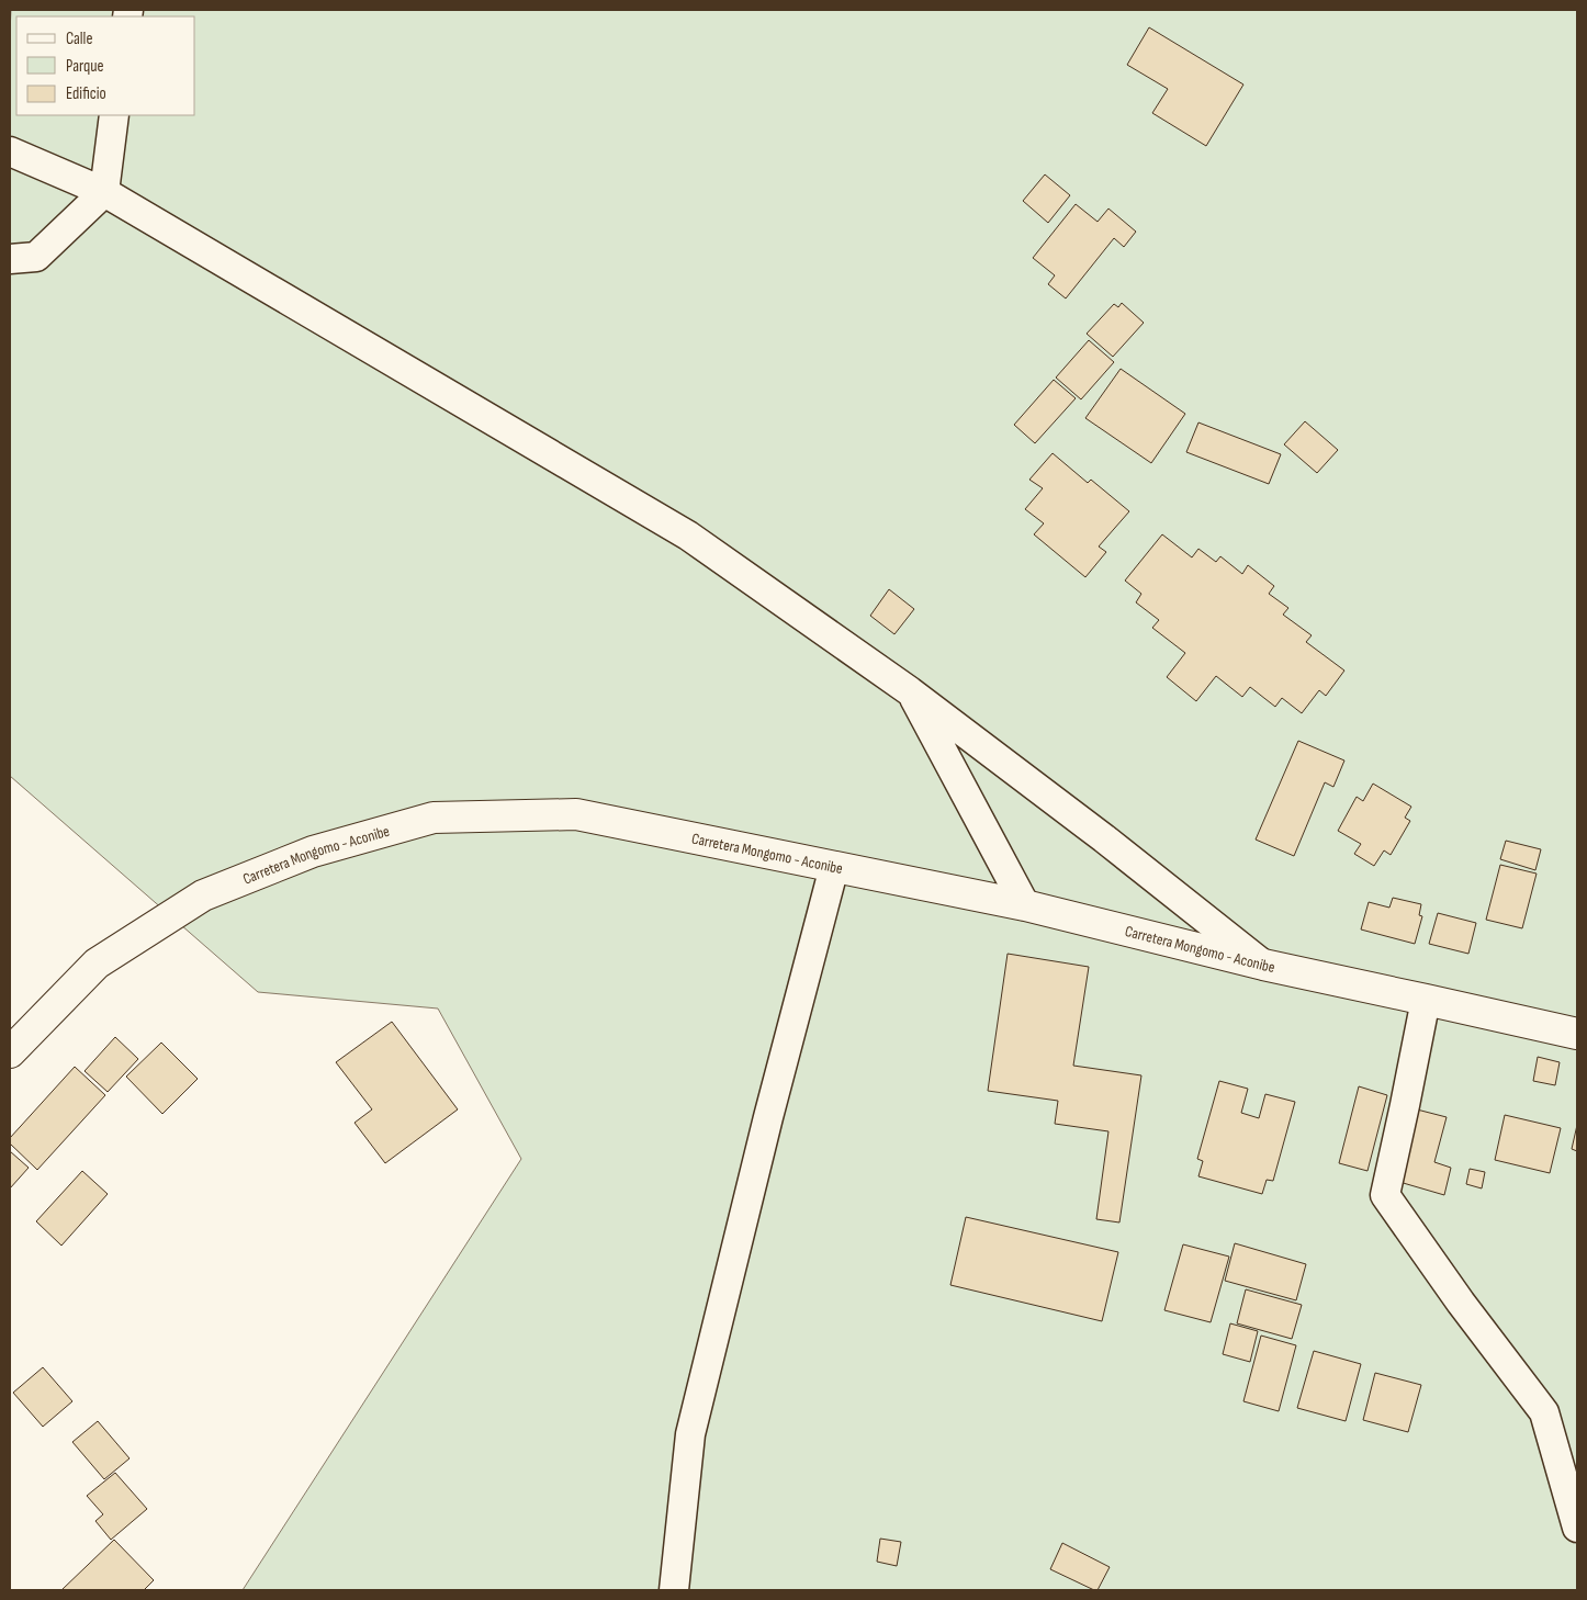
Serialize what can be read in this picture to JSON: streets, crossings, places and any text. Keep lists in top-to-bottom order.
{
  "streets": {
    "main road": ["Carretera Mongomo - Aconibe"]
  },
  "legend": ["Calle", "Parque", "Edificio"]
}
